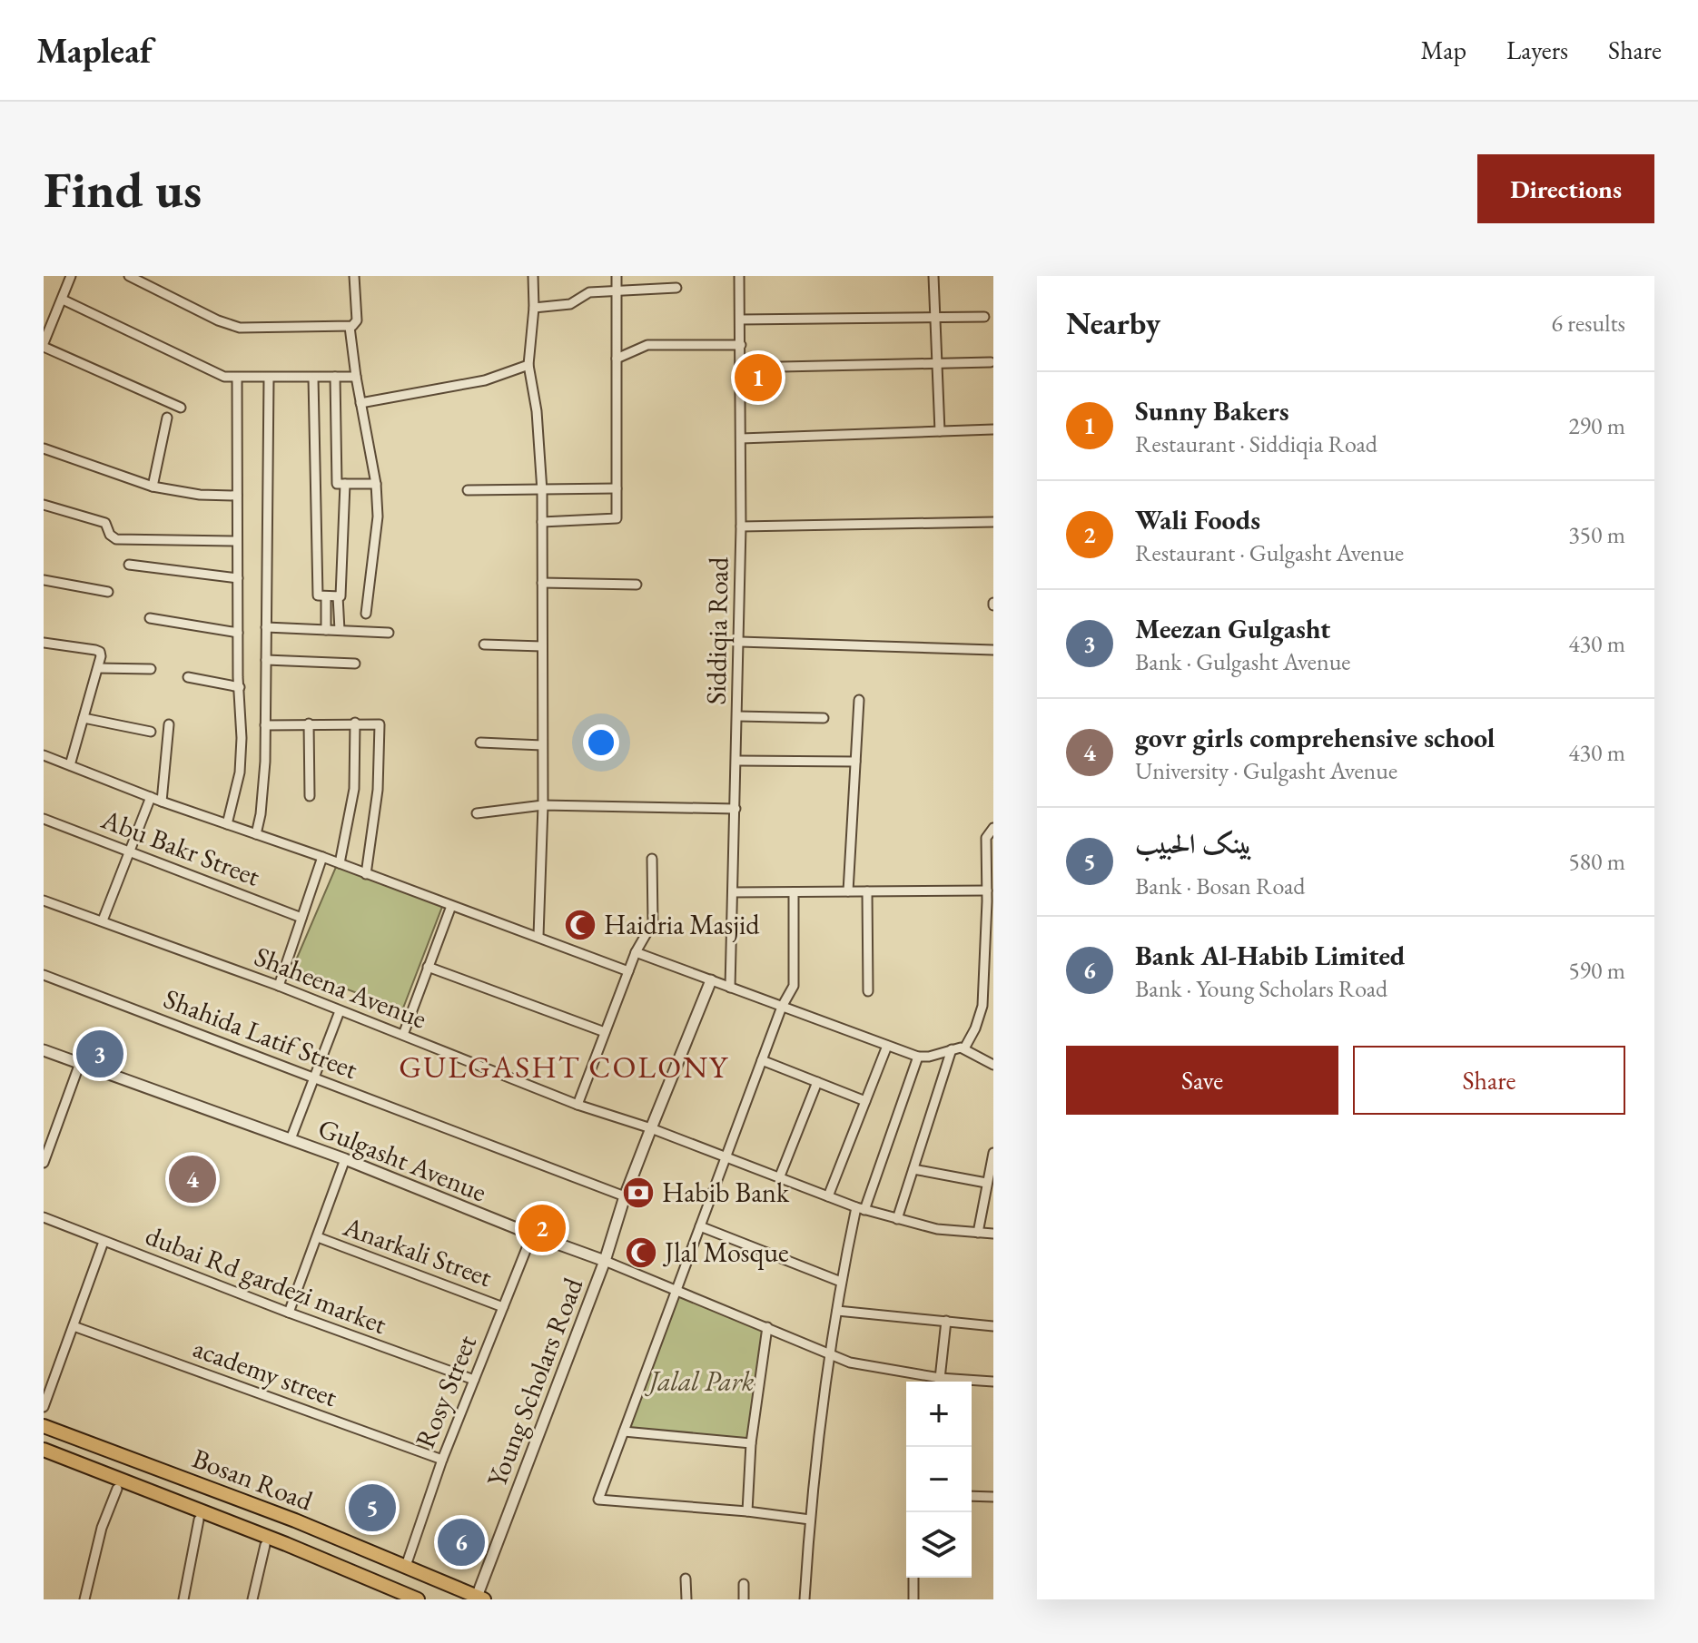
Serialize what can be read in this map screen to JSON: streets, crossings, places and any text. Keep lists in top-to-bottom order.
{
  "streets": {
    "main road": ["Bosan Road"],
    "street": [
      "Siddiqia Road",
      "Abu Bakr Street",
      "Shaheena Avenue",
      "Shahida Latif Street",
      "Gulgasht Avenue",
      "Anarkali Street",
      "dubai Rd gardezi market",
      "academy street",
      "Young Scholars Road",
      "Rosy Street"
    ]
  },
  "crossings": [
    ["Shaheena Avenue", "Young Scholars Road"],
    ["Shahida Latif Street", "Young Scholars Road"],
    ["Gulgasht Avenue", "Young Scholars Road"],
    ["Gulgasht Avenue", "Rosy Street"],
    ["Anarkali Street", "Rosy Street"],
    ["dubai Rd gardezi market", "Rosy Street"],
    ["academy street", "Rosy Street"],
    ["Young Scholars Road", "Bosan Road"],
    ["Rosy Street", "Bosan Road"]
  ],
  "districts": ["GULGASHT COLONY"],
  "parks": ["Jalal Park"],
  "places": {
    "mosque": ["Haidria Masjid", "Jlal Mosque"],
    "bank": ["Habib Bank"]
  },
  "page": {
    "header": "Mapleaf",
    "nav": ["Map", "Layers", "Share"],
    "buttons": [
      "Directions",
      ["Save", "Share"]
    ],
    "title": "Find us",
    "heading": ["Nearby", "6 results"],
    "pins": [
      "1",
      "3",
      "4",
      "2",
      "5",
      "6"
    ],
    "list": [
      {
        "mark": "1",
        "name": "Sunny Bakers",
        "note": "Restaurant · Siddiqia Road",
        "value": "290 m"
      },
      {
        "mark": "2",
        "name": "Wali Foods",
        "note": "Restaurant · Gulgasht Avenue",
        "value": "350 m"
      },
      {
        "mark": "3",
        "name": "Meezan Gulgasht",
        "note": "Bank · Gulgasht Avenue",
        "value": "430 m"
      },
      {
        "mark": "4",
        "name": "govr girls comprehensive school",
        "note": "University · Gulgasht Avenue",
        "value": "430 m"
      },
      {
        "mark": "5",
        "name": "بينک الحبيب",
        "note": "Bank · Bosan Road",
        "value": "580 m"
      },
      {
        "mark": "6",
        "name": "Bank Al-Habib Limited",
        "note": "Bank · Young Scholars Road",
        "value": "590 m"
      }
    ],
    "map_buttons": ["+", "−"]
  }
}
